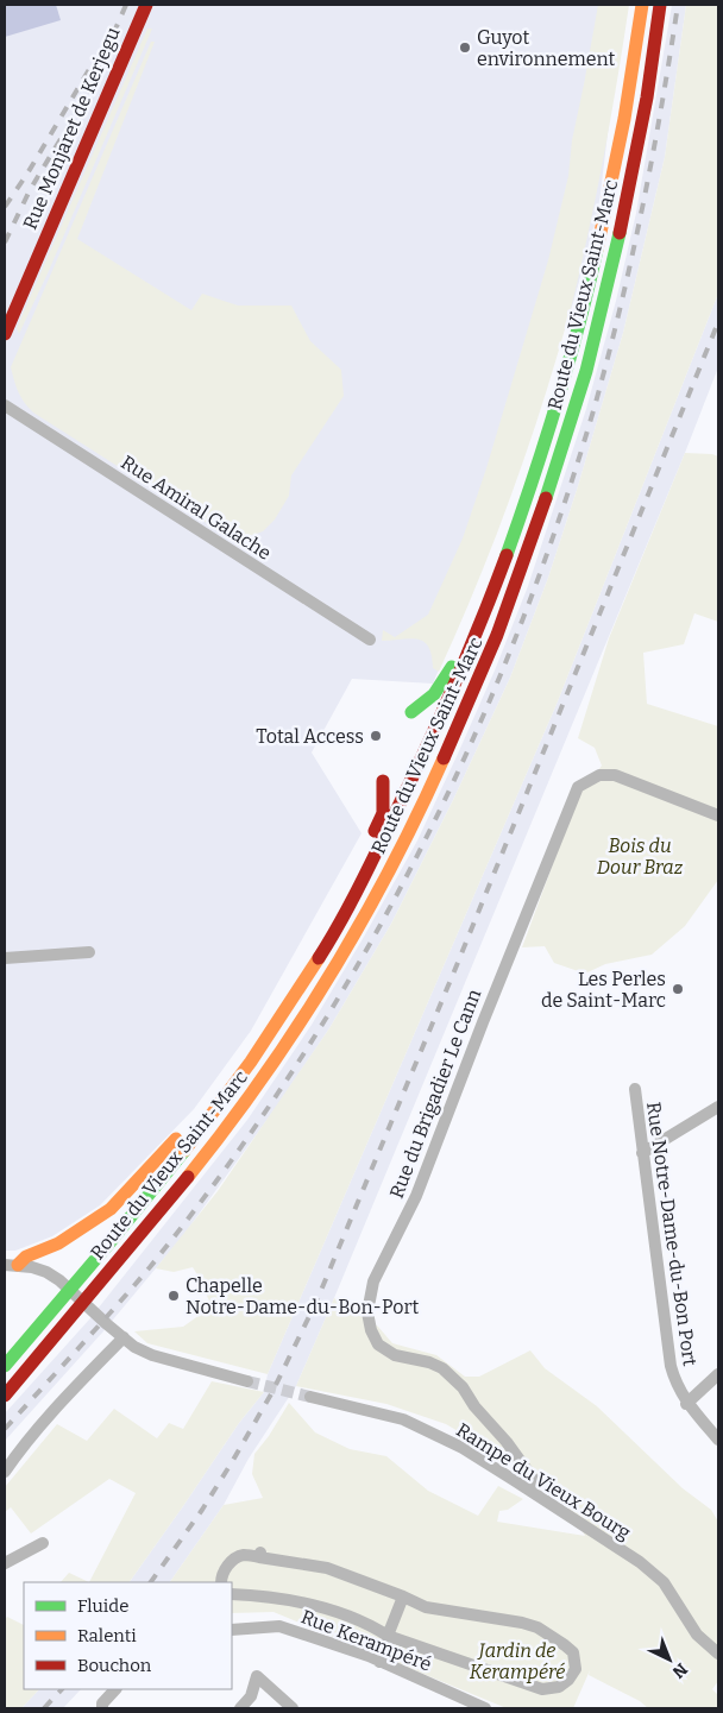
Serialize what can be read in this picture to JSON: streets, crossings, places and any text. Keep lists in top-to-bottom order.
{
  "streets": {
    "main road": ["Rue Monjaret de Kerjegu", "Route du Vieux Saint-Marc"],
    "street": [
      "Rue Amiral Galache",
      "Rue du Brigadier Le Cann",
      "Rue Notre-Dame-du-Bon Port",
      "Rampe du Vieux Bourg",
      "Rue Kerampéré"
    ]
  },
  "crossings": [
    ["Rue du Brigadier Le Cann", "Rampe du Vieux Bourg"]
  ],
  "parks": ["Bois du Dour Braz", "Jardin de Kerampéré"],
  "places": [
    "Guyot environnement",
    "Total Access",
    "Les Perles de Saint-Marc",
    "Chapelle Notre-Dame-du-Bon-Port"
  ],
  "legend": ["Fluide", "Ralenti", "Bouchon"],
  "north": "bottom right"
}
